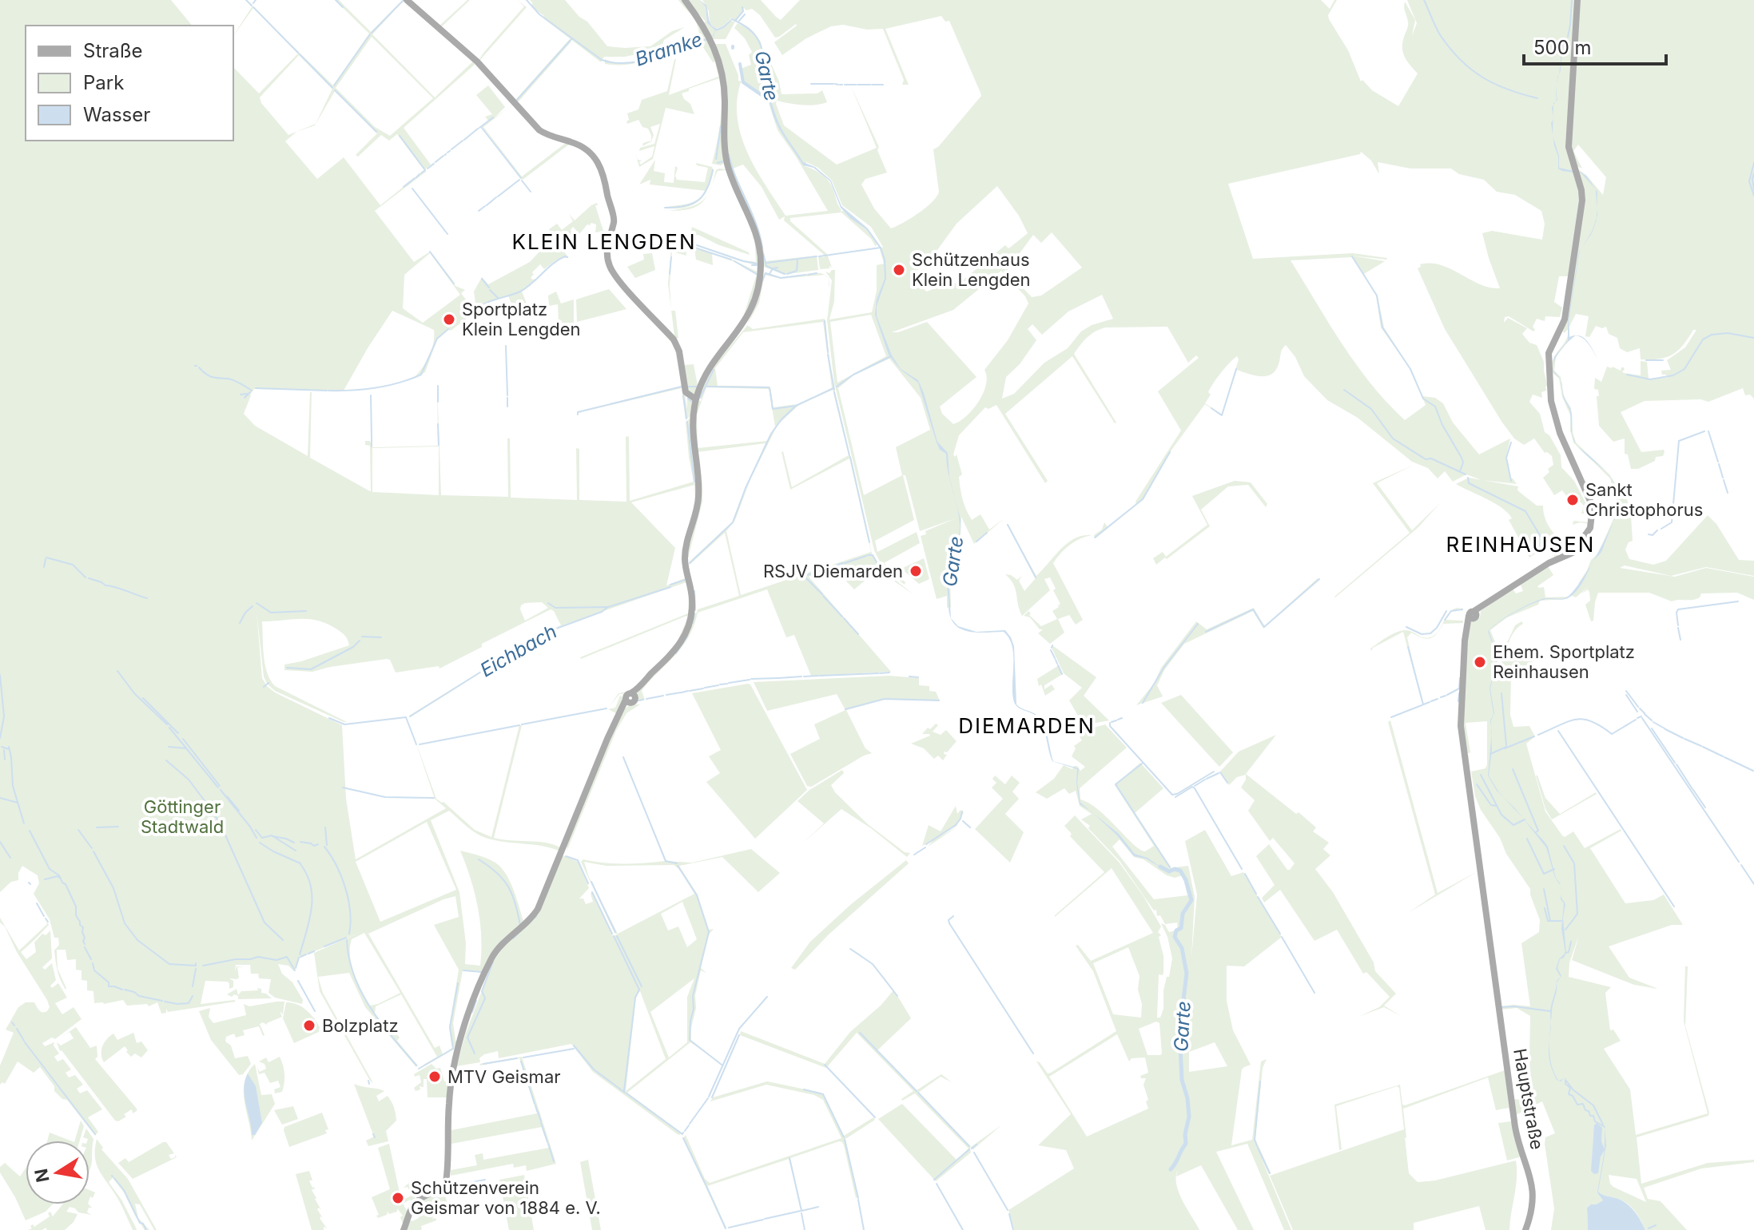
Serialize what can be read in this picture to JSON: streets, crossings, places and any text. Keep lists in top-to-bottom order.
{
  "streets": {
    "main road": ["Hauptstraße"]
  },
  "districts": ["KLEIN LENGDEN", "REINHAUSEN", "DIEMARDEN"],
  "water": ["Bramke", "Garte", "Eichbach"],
  "parks": ["Göttinger Stadtwald"],
  "places": [
    "Schützenhaus Klein Lengden",
    "Sportplatz Klein Lengden",
    "Sankt Christophorus",
    "RSJV Diemarden",
    "Ehem. Sportplatz Reinhausen",
    "Bolzplatz",
    "MTV Geismar",
    "Schützenverein Geismar von 1884 e. V."
  ],
  "legend": ["Straße", "Park", "Wasser"],
  "scale_bar": "500 m",
  "north": "left"
}
